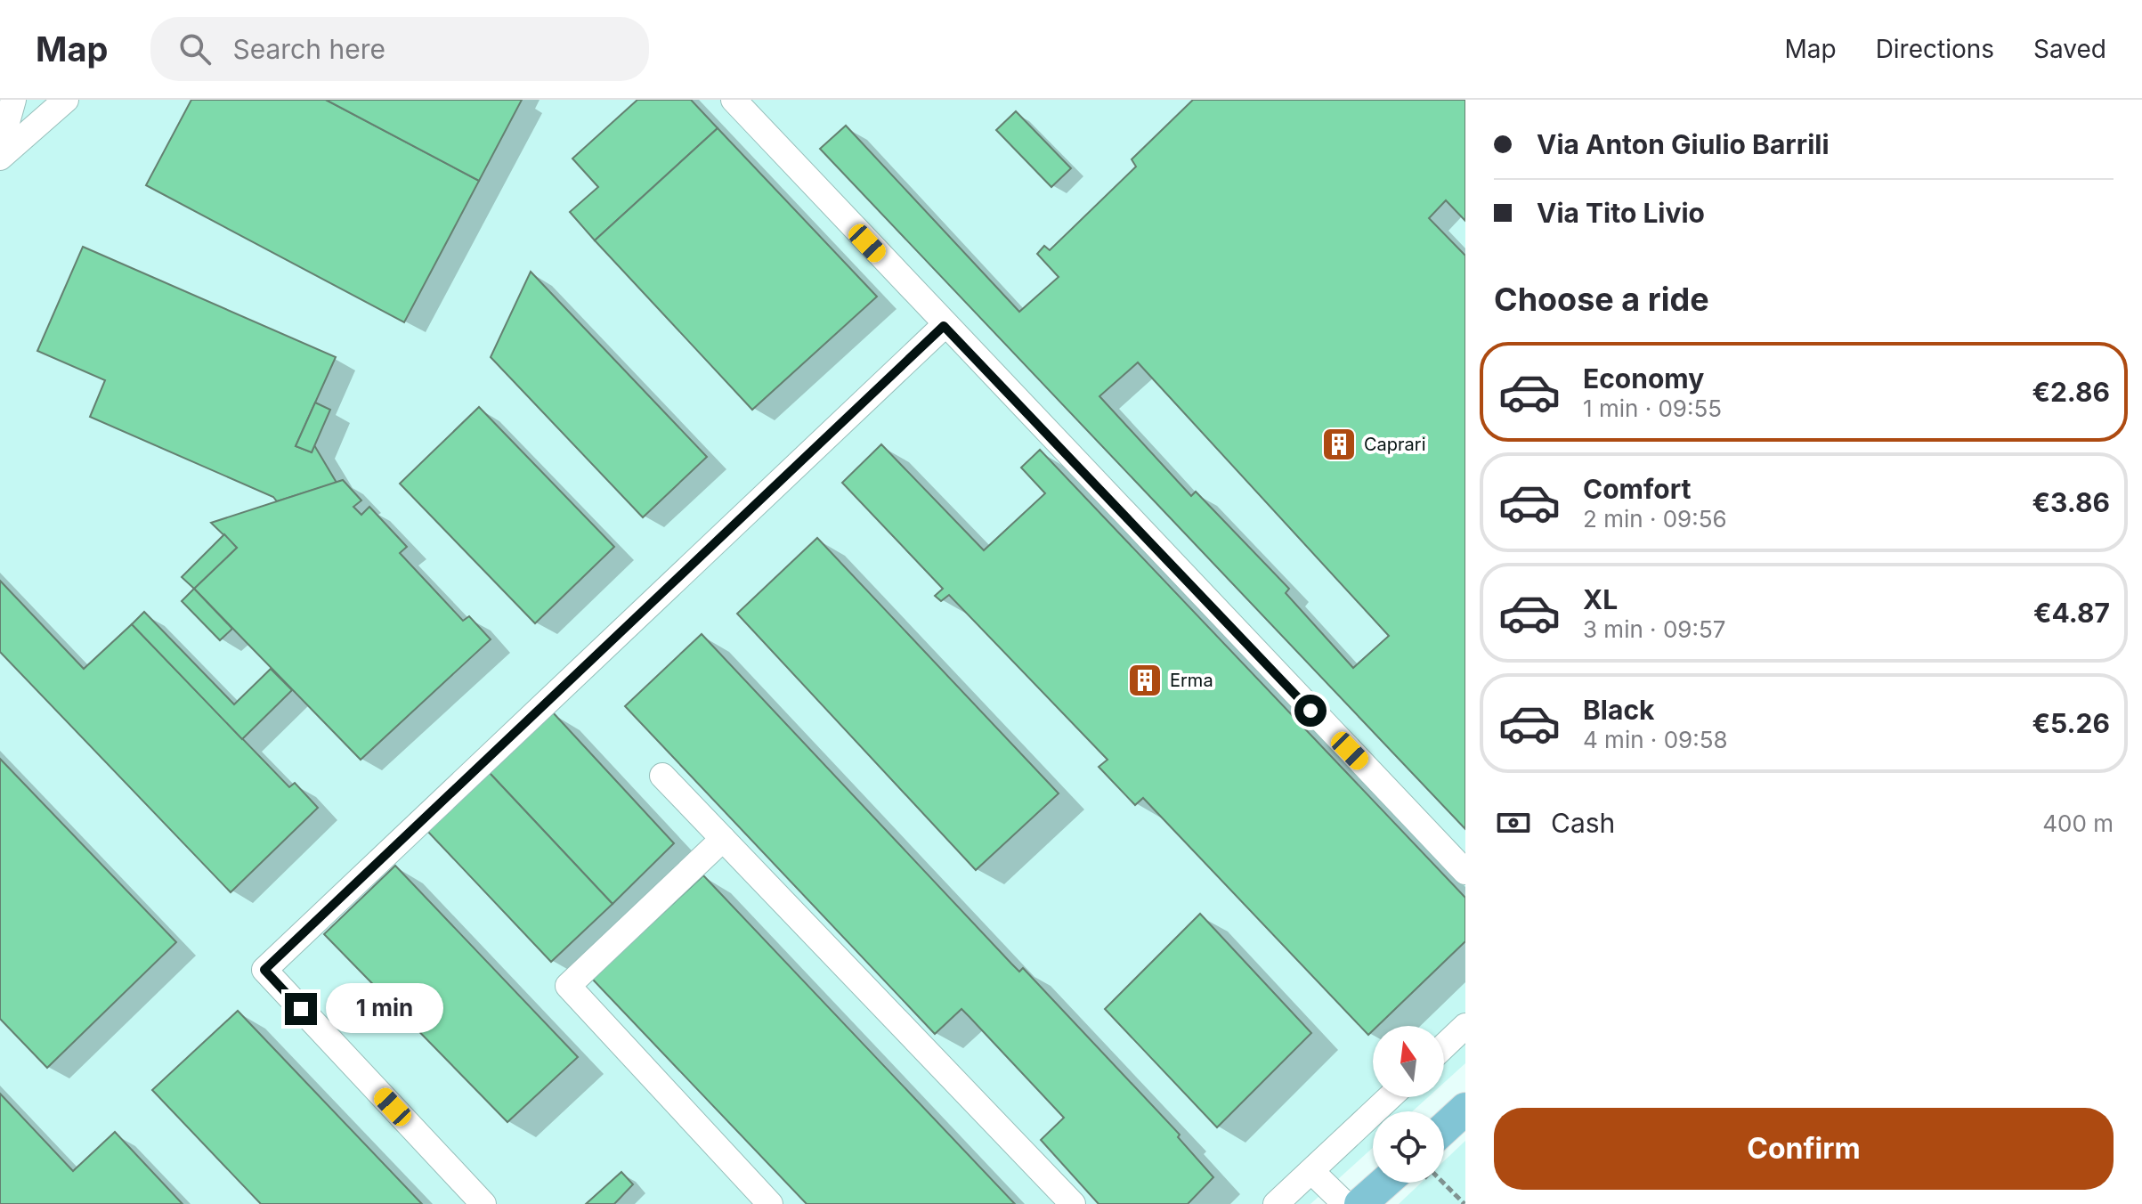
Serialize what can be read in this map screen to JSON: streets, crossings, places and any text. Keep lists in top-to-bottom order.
{
  "places": {
    "building": ["Caprari", "Erma"]
  },
  "north": "top",
  "page": {
    "header": "Map",
    "search": "Search here",
    "nav": ["Map", "Directions", "Saved"],
    "banner": ["Via Anton Giulio Barrili", "Via Tito Livio"],
    "heading": "Choose a ride",
    "list": [
      {
        "name": "Economy",
        "note": "1 min · 09:55",
        "value": "€2.86"
      },
      {
        "name": "Comfort",
        "note": "2 min · 09:56",
        "value": "€3.86"
      },
      {
        "name": "XL",
        "note": "3 min · 09:57",
        "value": "€4.87"
      },
      {
        "name": "Black",
        "note": "4 min · 09:58",
        "value": "€5.26"
      }
    ],
    "pay": ["Cash", "400 m"],
    "bubble": "1 min",
    "buttons": "Confirm"
  }
}
